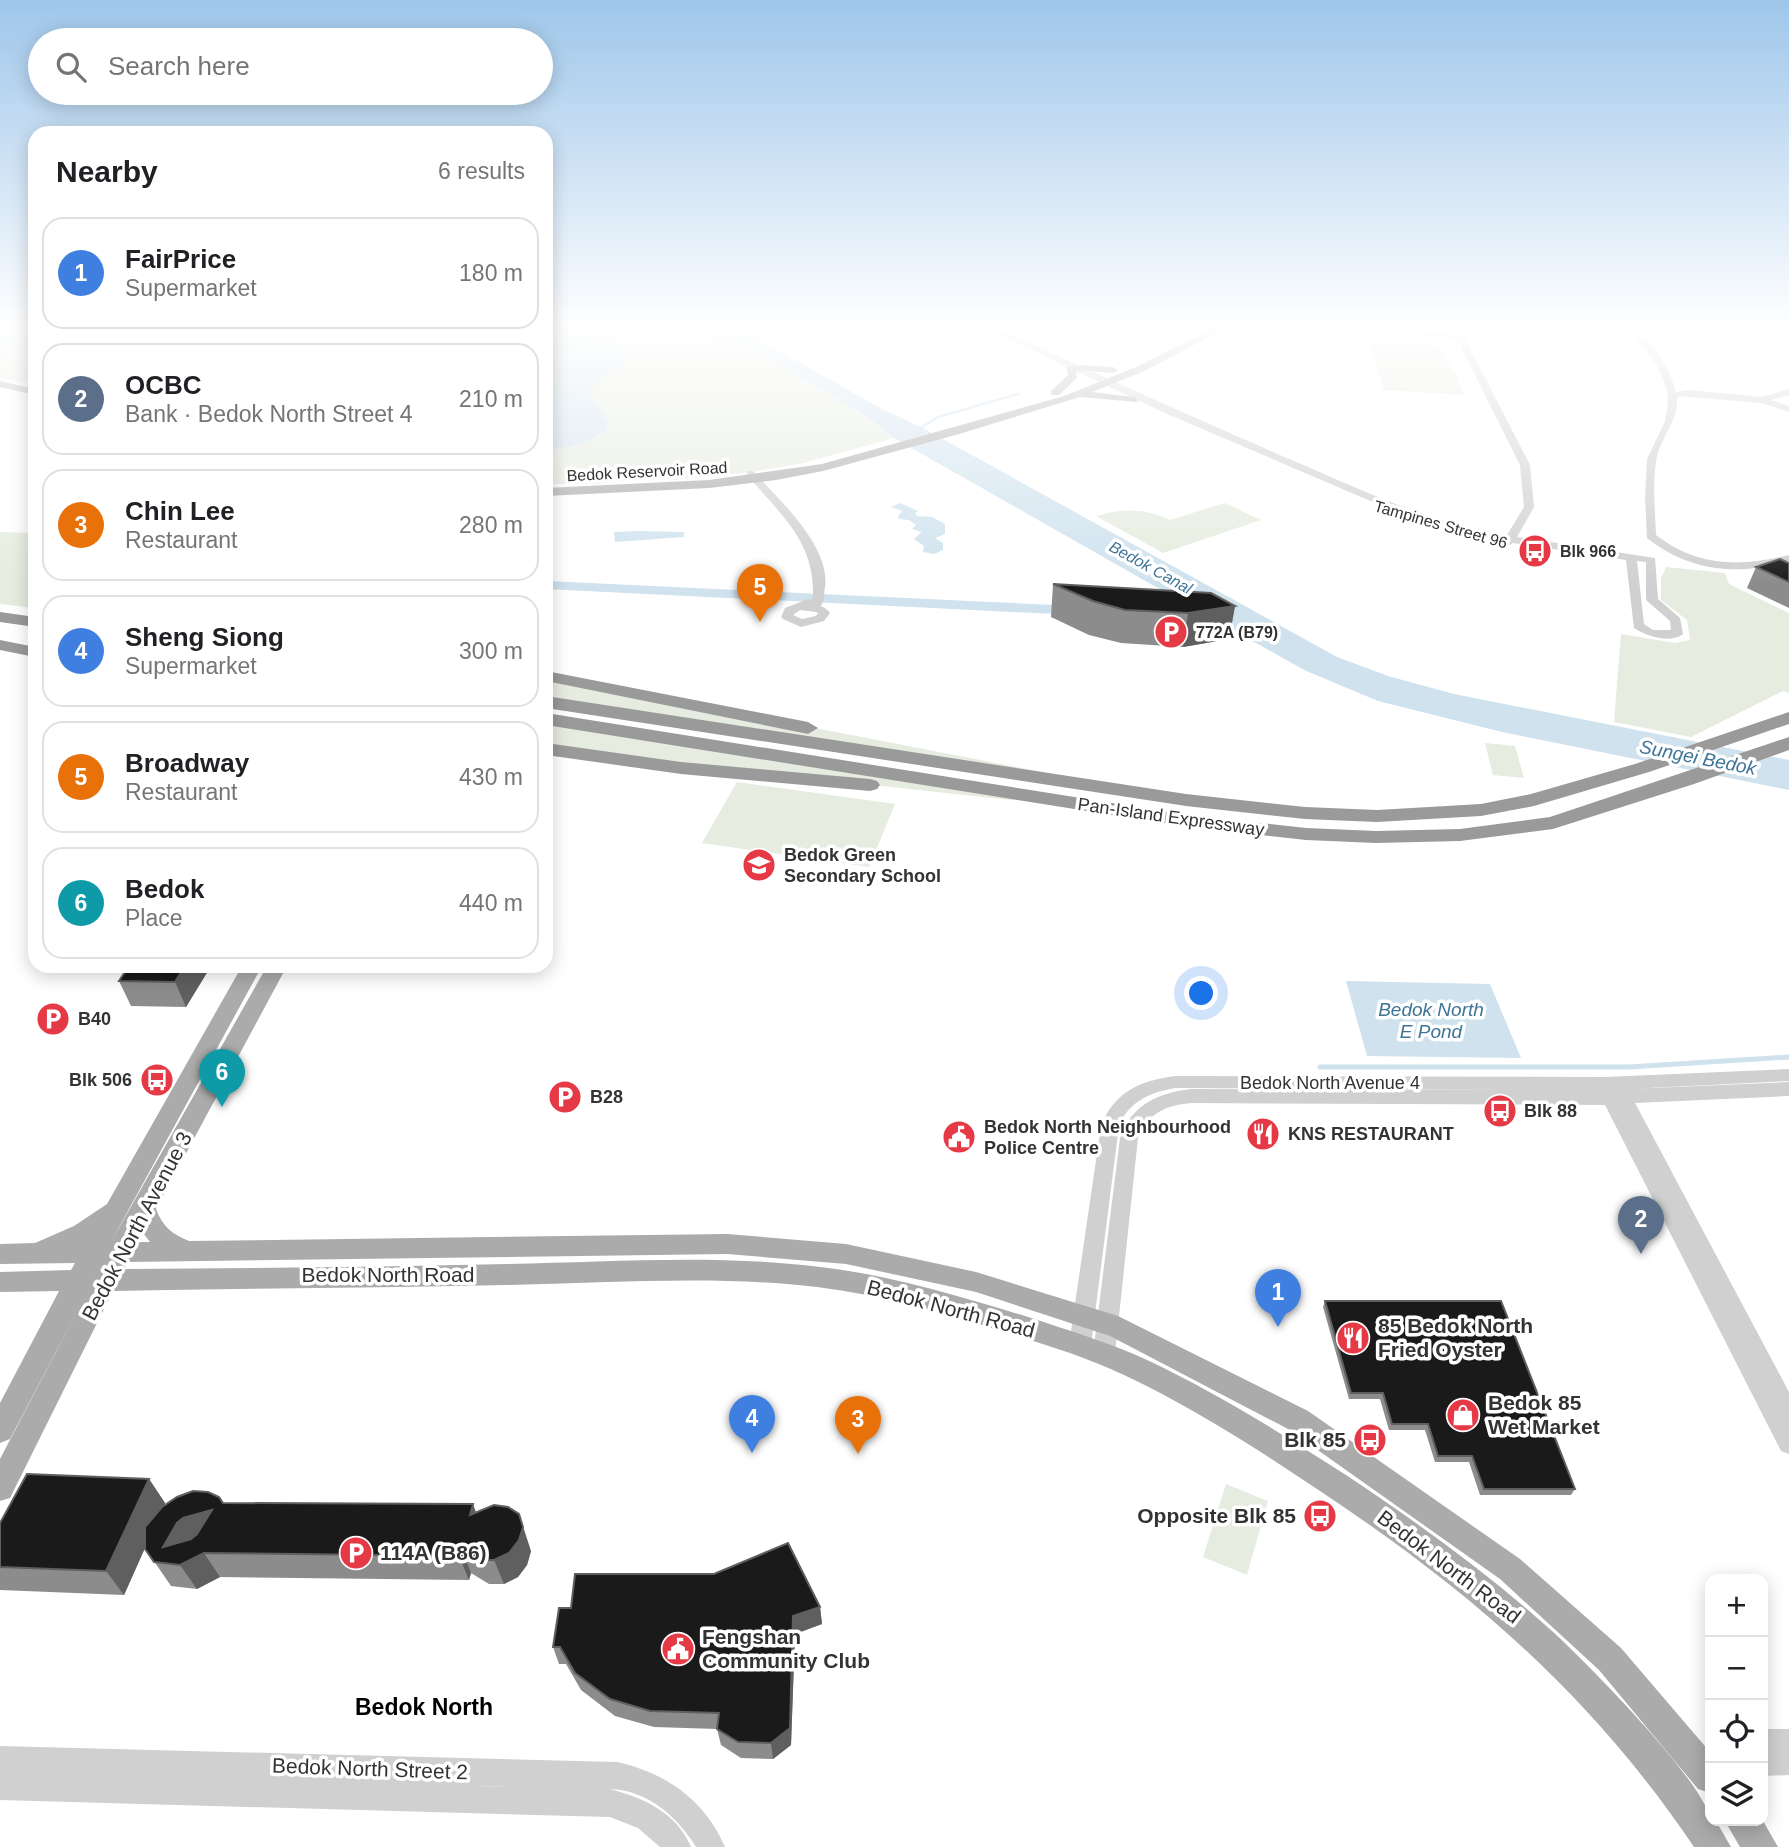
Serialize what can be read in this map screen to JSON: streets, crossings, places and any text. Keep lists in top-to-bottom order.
{
  "streets": {
    "highway": ["Pan-Island Expressway"],
    "main road": ["Bedok Reservoir Road", "Bedok North Avenue 3", "Bedok North Road"],
    "street": ["Tampines Street 96", "Bedok North Avenue 4", "Bedok North Street 2"]
  },
  "crossings": [
    ["Bedok North Avenue 4", "Bedok North Road"],
    ["Bedok North Avenue 3", "Bedok North Road"]
  ],
  "districts": ["Bedok North"],
  "water": ["Bedok Canal", "Sungei Bedok", "Bedok North E Pond"],
  "places": {
    "bus stop": [
      "Blk 966",
      "Blk 506",
      "Blk 88",
      "Blk 85",
      "Opposite Blk 85"
    ],
    "parking": [
      "772A (B79)",
      "B40",
      "B28",
      "114A (B86)"
    ],
    "school or university": ["Bedok Green Secondary School"],
    "restaurant": ["KNS RESTAURANT", "85 Bedok North Fried Oyster"],
    "public building": ["Bedok North Neighbourhood Police Centre", "Fengshan Community Club"],
    "shop": ["Bedok 85 Wet Market"]
  },
  "page": {
    "search": "Search here",
    "heading": ["Nearby", "6 results"],
    "list": [
      {
        "mark": "1",
        "name": "FairPrice",
        "note": "Supermarket",
        "value": "180 m"
      },
      {
        "mark": "2",
        "name": "OCBC",
        "note": "Bank · Bedok North Street 4",
        "value": "210 m"
      },
      {
        "mark": "3",
        "name": "Chin Lee",
        "note": "Restaurant",
        "value": "280 m"
      },
      {
        "mark": "4",
        "name": "Sheng Siong",
        "note": "Supermarket",
        "value": "300 m"
      },
      {
        "mark": "5",
        "name": "Broadway",
        "note": "Restaurant",
        "value": "430 m"
      },
      {
        "mark": "6",
        "name": "Bedok",
        "note": "Place",
        "value": "440 m"
      }
    ],
    "pins": [
      "5",
      "6",
      "2",
      "1",
      "4",
      "3"
    ],
    "map_buttons": ["+", "−"]
  }
}
